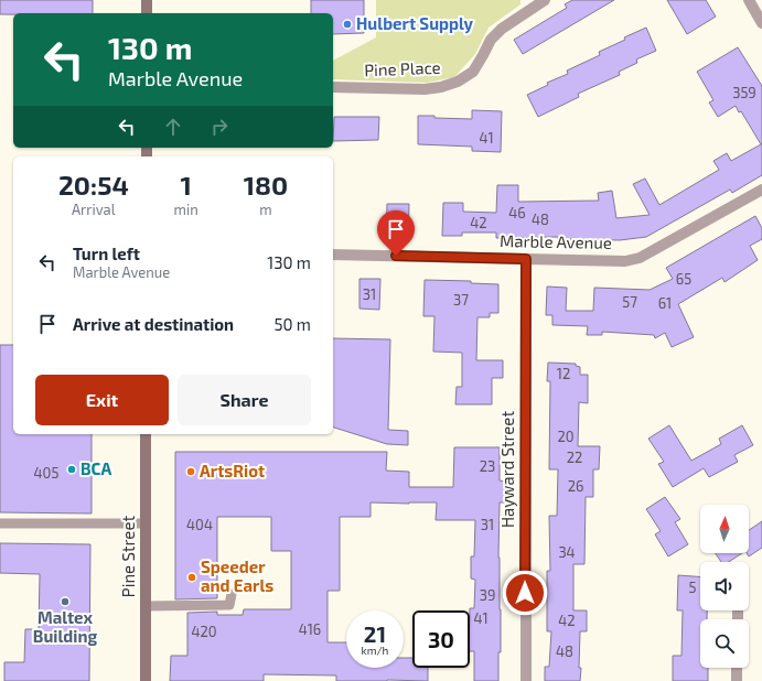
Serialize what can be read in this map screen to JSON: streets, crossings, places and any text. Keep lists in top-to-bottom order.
{
  "streets": {
    "main road": ["Pine Street"],
    "street": ["Pine Place", "Marble Avenue", "Hayward Street"]
  },
  "crossings": [
    ["Marble Avenue", "Hayward Street"]
  ],
  "places": [
    "Hulbert Supply",
    "BCA",
    "ArtsRiot",
    "Speeder and Earls",
    "Maltex Building"
  ],
  "house_numbers": [
    "359",
    "41",
    "46",
    "48",
    "42",
    "65",
    "31",
    "37",
    "57",
    "61",
    "12",
    "20",
    "22",
    "23",
    "405",
    "26",
    "404",
    "31",
    "34",
    "5",
    "39",
    "41",
    "42",
    "416",
    "420",
    "48"
  ],
  "north": "top",
  "page": {
    "turn": ["130 m", "Marble Avenue"],
    "eta": [
      "20:54",
      "Arrival",
      "1",
      "min",
      "180",
      "m"
    ],
    "list": [
      {
        "name": "Turn left",
        "note": "Marble Avenue",
        "value": "130 m"
      },
      {
        "name": "Arrive at destination",
        "value": "50 m"
      }
    ],
    "buttons": ["Exit", "Share"],
    "speed": "21 km/h",
    "limit": "30"
  }
}
